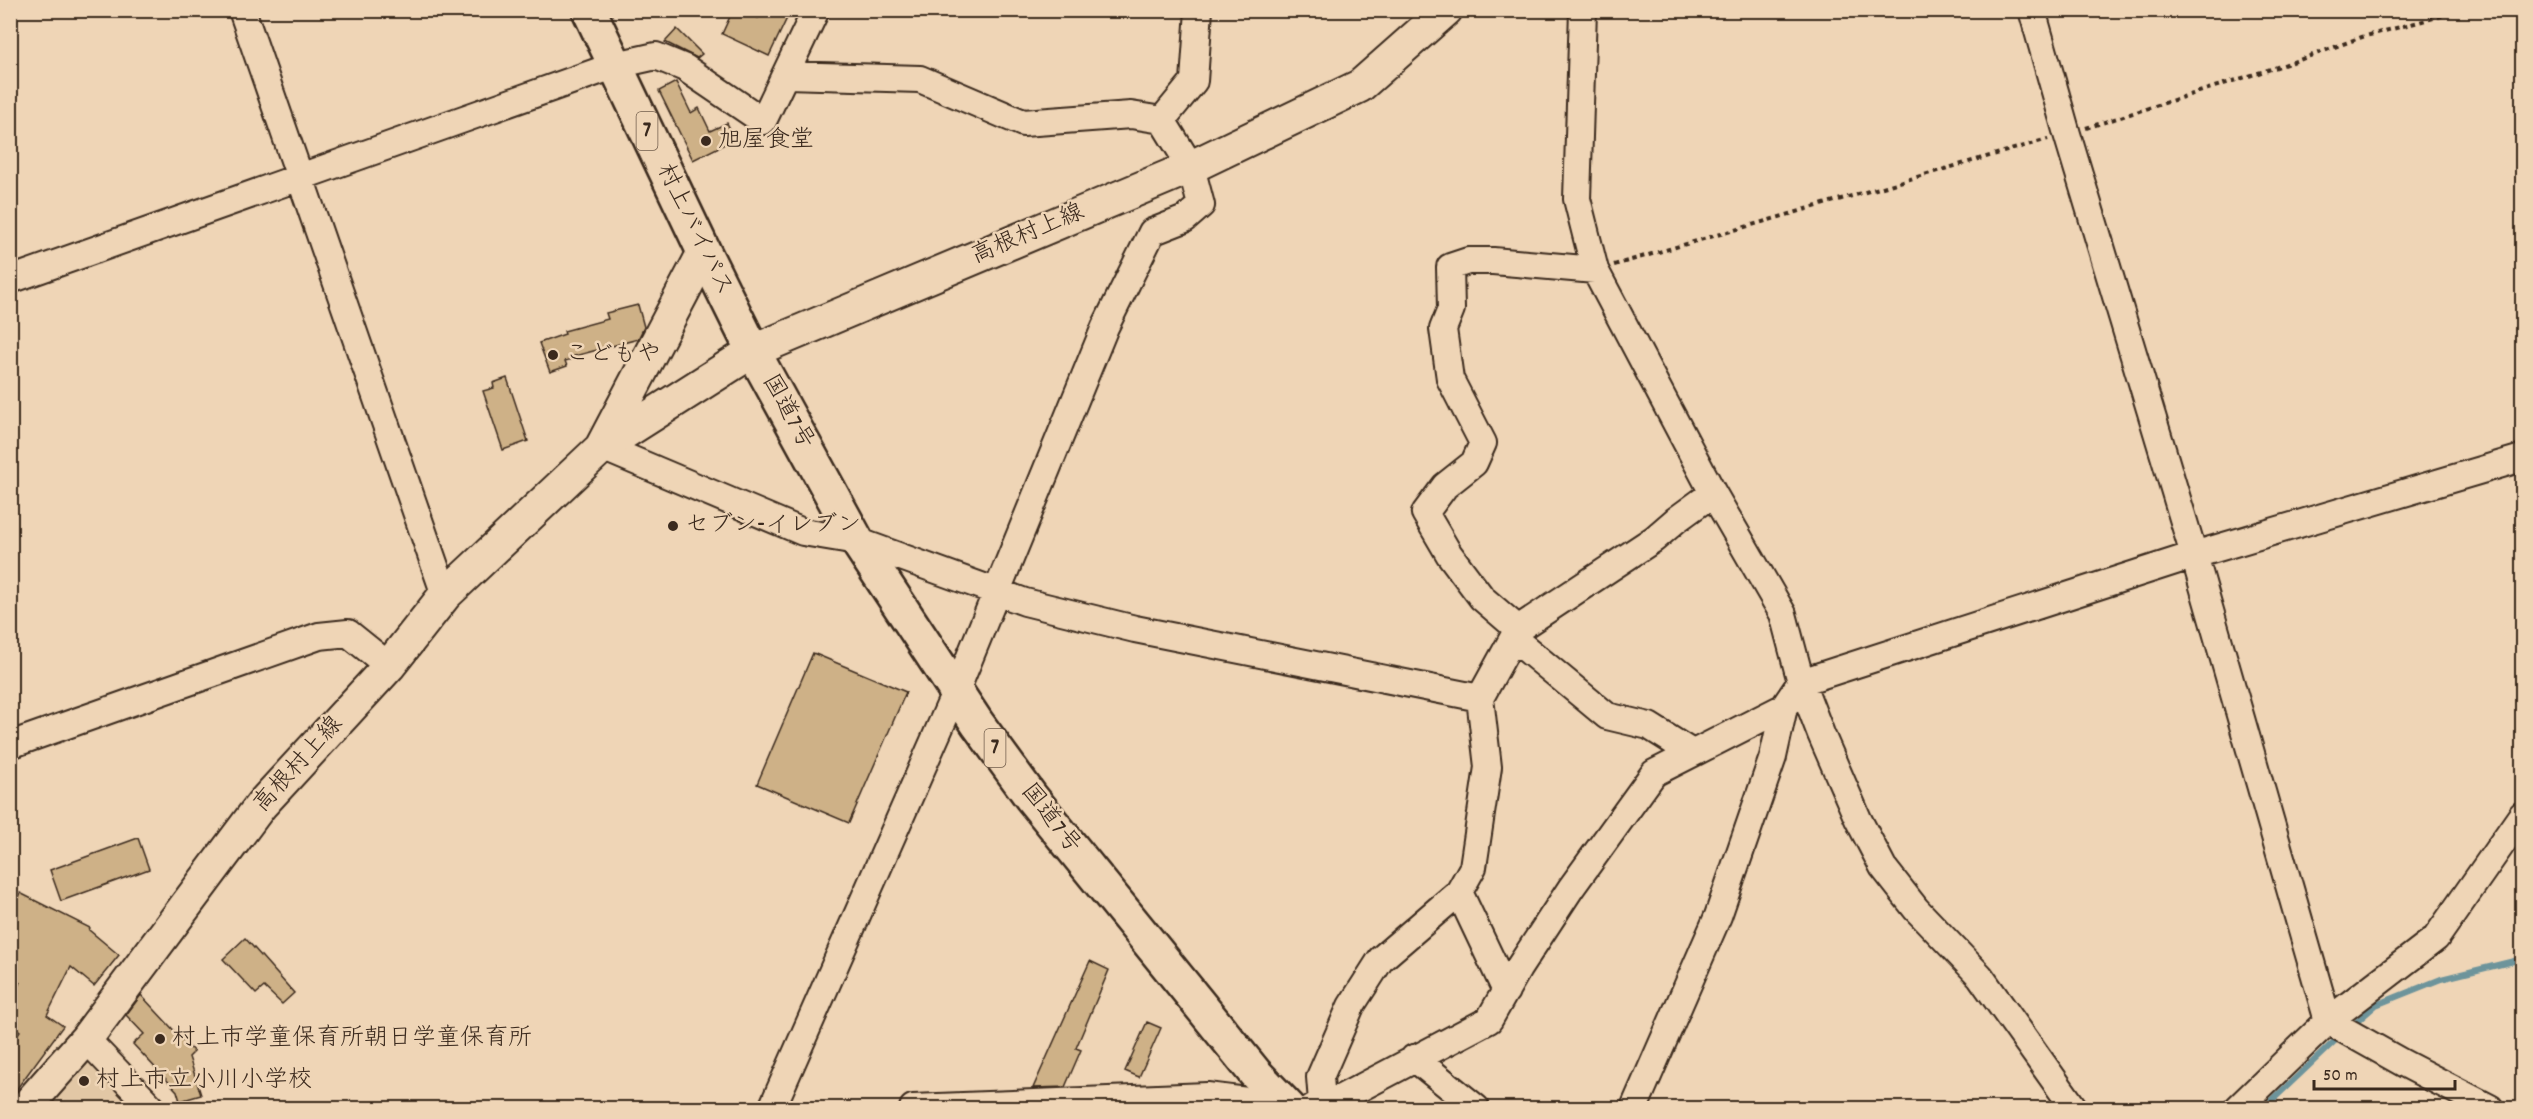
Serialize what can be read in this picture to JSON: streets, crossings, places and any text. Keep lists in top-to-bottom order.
{
  "streets": {
    "highway": ["7", "村上バイパス", "国道7号"],
    "main road": ["高根村上線"]
  },
  "crossings": [
    ["村上バイパス", "高根村上線"],
    ["村上バイパス", "国道7号"],
    ["高根村上線", "国道7号"]
  ],
  "places": [
    "旭屋食堂",
    "こどもや",
    "セブン-イレブン",
    "村上市学童保育所朝日学童保育所",
    "村上市立小川小学校"
  ],
  "scale_bar": "50 m"
}
